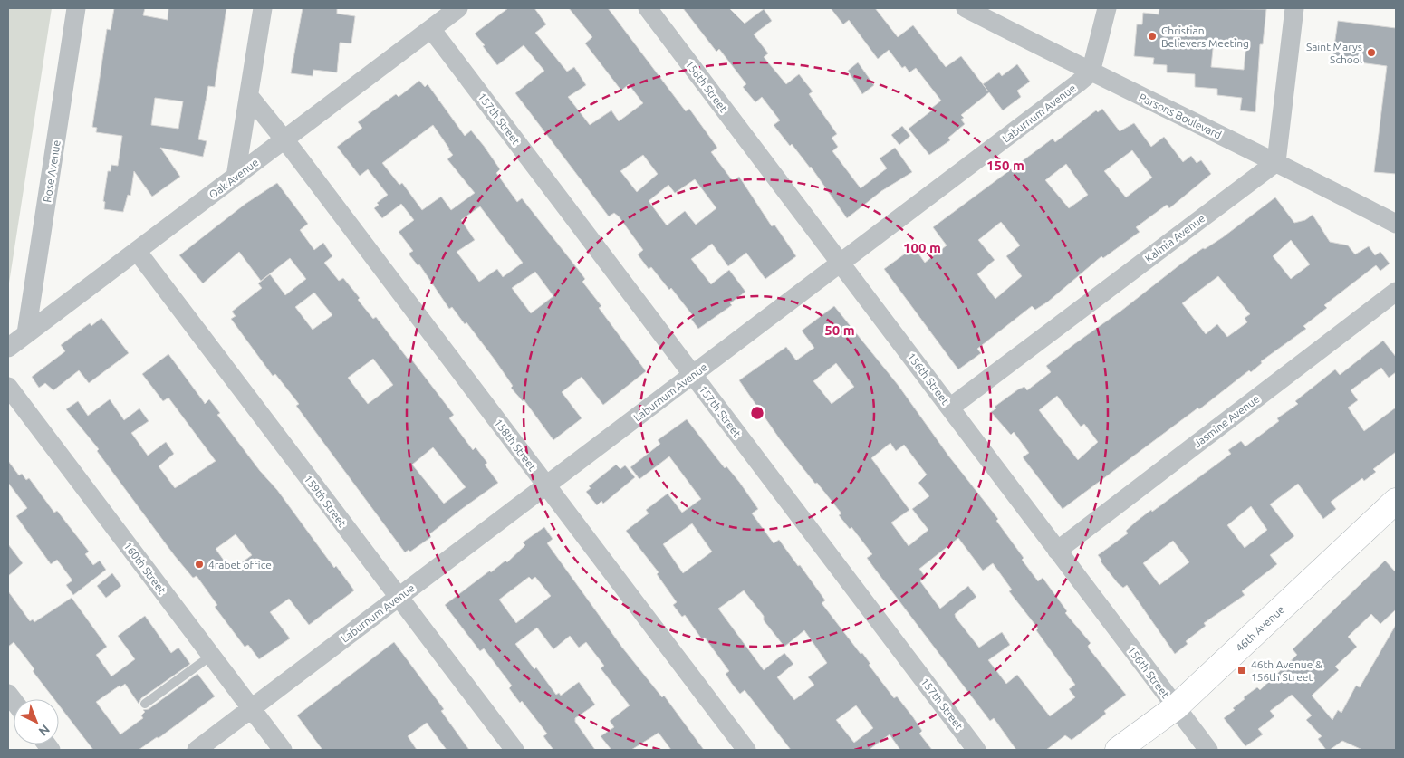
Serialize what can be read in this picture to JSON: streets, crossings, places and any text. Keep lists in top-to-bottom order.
{
  "streets": {
    "street": [
      "156th Street",
      "Laburnum Avenue",
      "Parsons Boulevard",
      "157th Street",
      "Rose Avenue",
      "Oak Avenue",
      "Kalmia Avenue",
      "Jasmine Avenue",
      "158th Street",
      "159th Street",
      "160th Street",
      "46th Avenue"
    ]
  },
  "crossings": [
    ["156th Street", "Laburnum Avenue"],
    ["156th Street", "Kalmia Avenue"],
    ["156th Street", "Jasmine Avenue"],
    ["156th Street", "46th Avenue"],
    ["Laburnum Avenue", "Parsons Boulevard"],
    ["Laburnum Avenue", "157th Street"],
    ["Laburnum Avenue", "158th Street"],
    ["Laburnum Avenue", "159th Street"],
    ["Laburnum Avenue", "160th Street"],
    ["Parsons Boulevard", "Kalmia Avenue"],
    ["157th Street", "Oak Avenue"],
    ["Rose Avenue", "Oak Avenue"],
    ["Oak Avenue", "158th Street"],
    ["Oak Avenue", "159th Street"]
  ],
  "places": {
    "other": ["Christian Believers Meeting", "Saint Marys School", "4rabet office"],
    "transit": ["46th Avenue & 156th Street"]
  },
  "north": "bottom right",
  "rings": ["150 m", "100 m", "50 m"]
}
